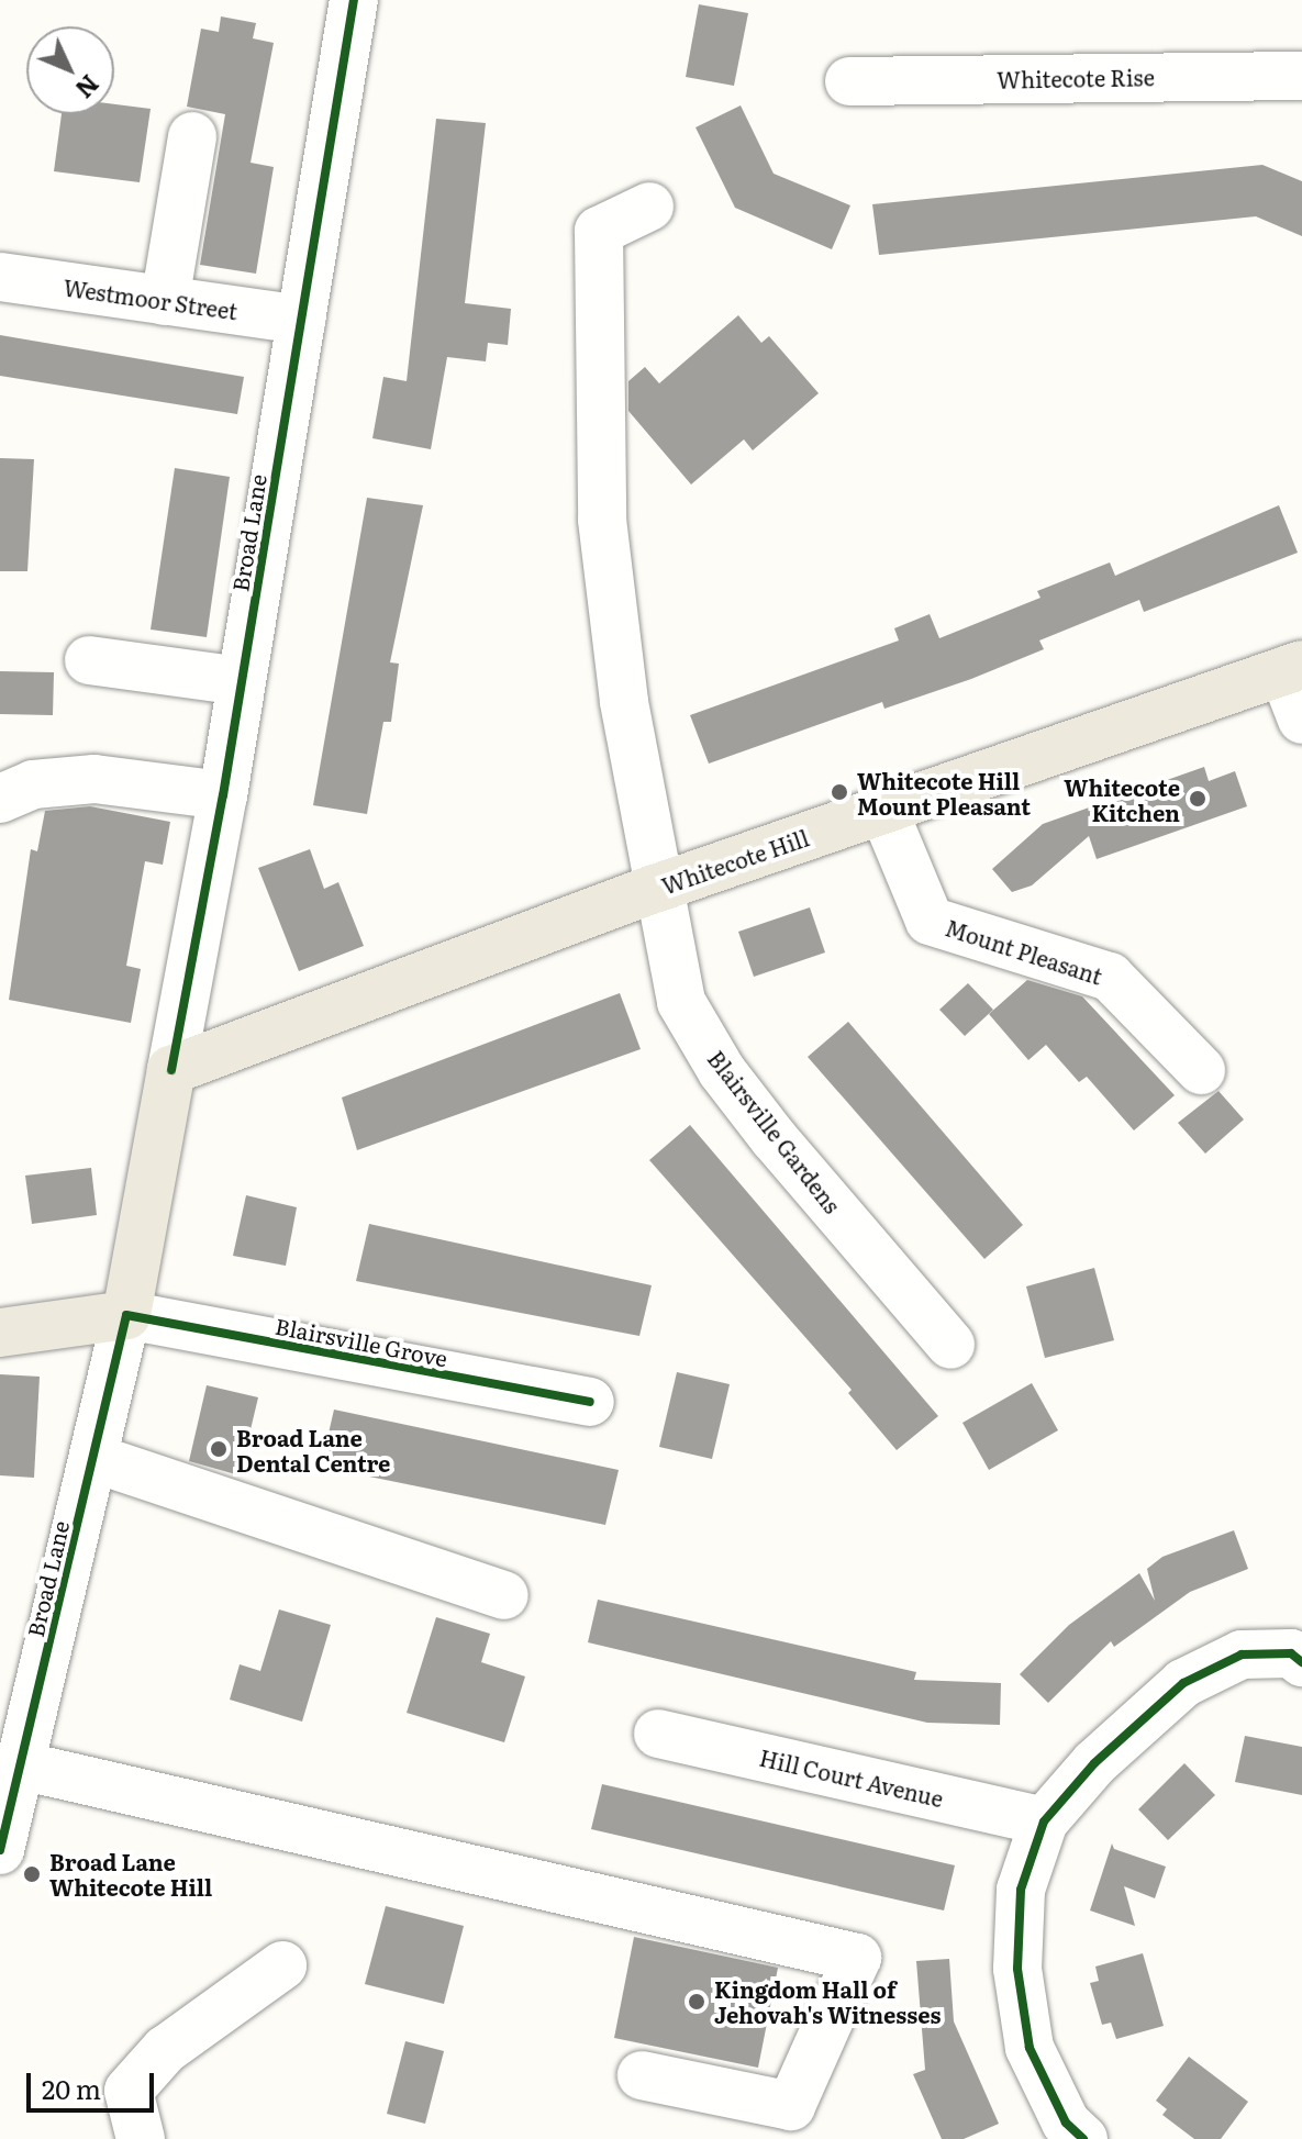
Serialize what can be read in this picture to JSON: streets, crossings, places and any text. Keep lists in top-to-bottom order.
{
  "streets": {
    "main road": ["Broad Lane", "Whitecote Hill"],
    "street": [
      "Whitecote Rise",
      "Westmoor Street",
      "Mount Pleasant",
      "Blairsville Gardens",
      "Blairsville Grove",
      "Hill Court Avenue"
    ]
  },
  "crossings": [
    ["Westmoor Street", "Broad Lane"],
    ["Broad Lane", "Whitecote Hill"],
    ["Broad Lane", "Blairsville Grove"],
    ["Whitecote Hill", "Mount Pleasant"],
    ["Whitecote Hill", "Blairsville Gardens"]
  ],
  "places": [
    "Whitecote Hill Mount Pleasant",
    "Whitecote Kitchen",
    "Broad Lane Dental Centre",
    "Broad Lane Whitecote Hill",
    "Kingdom Hall of Jehovah's Witnesses"
  ],
  "scale_bar": "20 m",
  "north": "bottom right"
}
